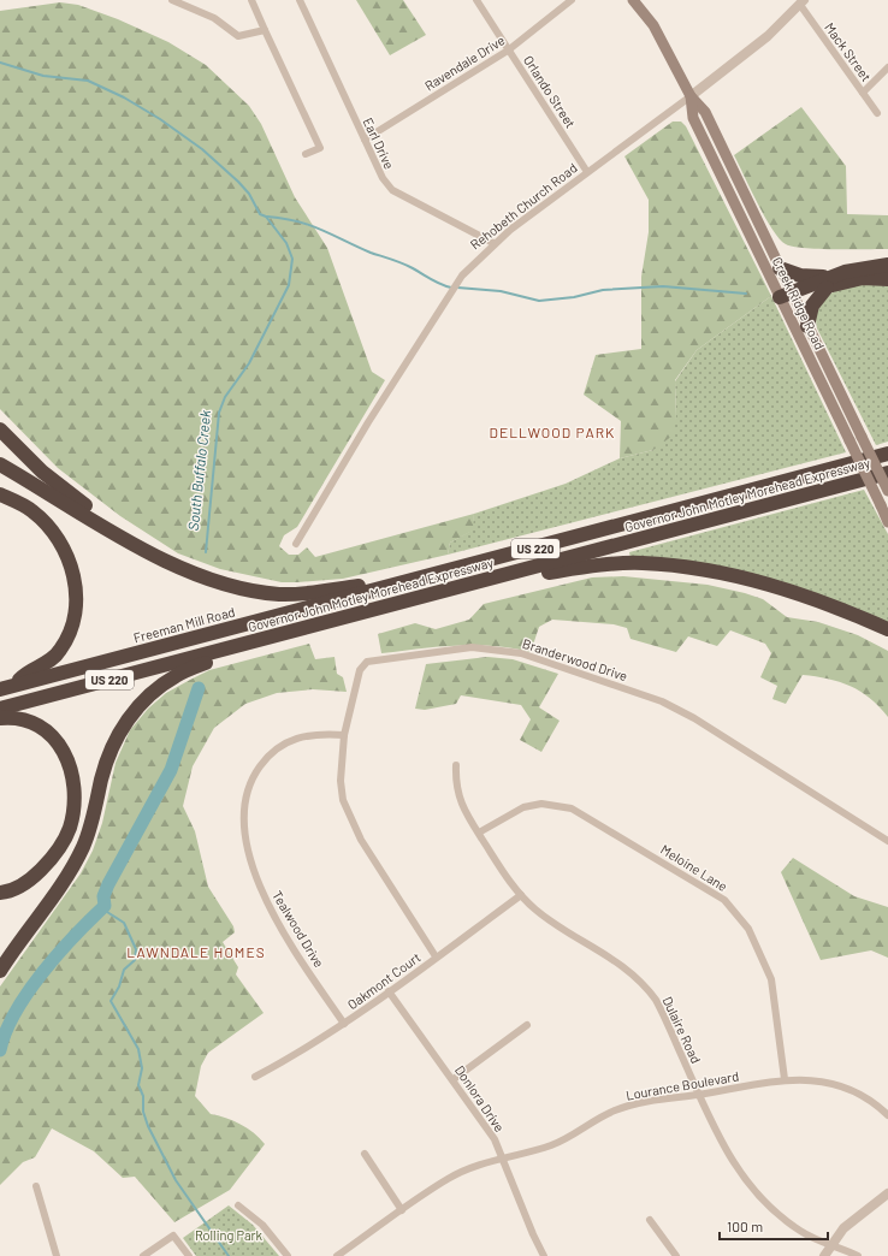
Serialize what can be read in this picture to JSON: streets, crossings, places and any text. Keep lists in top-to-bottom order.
{
  "streets": {
    "highway": ["Governor John Motley Morehead Expressway", "US 220", "Freeman Mill Road"],
    "main road": ["Creek Ridge Road"],
    "street": [
      "Mack Street",
      "Ravendale Drive",
      "Orlando Street",
      "Earl Drive",
      "Rehobeth Church Road",
      "Branderwood Drive",
      "Meloine Lane",
      "Tealwood Drive",
      "Oakmont Court",
      "Dulaire Road",
      "Lourance Boulevard",
      "Donlora Drive"
    ]
  },
  "crossings": [
    ["Mack Street", "Rehobeth Church Road"],
    ["Ravendale Drive", "Orlando Street"],
    ["Ravendale Drive", "Earl Drive"],
    ["Orlando Street", "Rehobeth Church Road"],
    ["Earl Drive", "Rehobeth Church Road"],
    ["Rehobeth Church Road", "Creek Ridge Road"],
    ["Governor John Motley Morehead Expressway", "US 220"],
    ["Governor John Motley Morehead Expressway", "Freeman Mill Road"],
    ["US 220", "Freeman Mill Road"],
    ["Branderwood Drive", "Tealwood Drive"],
    ["Branderwood Drive", "Oakmont Court"],
    ["Meloine Lane", "Dulaire Road"],
    ["Meloine Lane", "Lourance Boulevard"],
    ["Tealwood Drive", "Oakmont Court"],
    ["Oakmont Court", "Dulaire Road"],
    ["Oakmont Court", "Donlora Drive"],
    ["Dulaire Road", "Lourance Boulevard"],
    ["Lourance Boulevard", "Donlora Drive"]
  ],
  "districts": ["DELLWOOD PARK", "LAWNDALE HOMES"],
  "water": ["South Buffalo Creek"],
  "parks": ["Rolling Park"],
  "scale_bar": "100 m"
}
